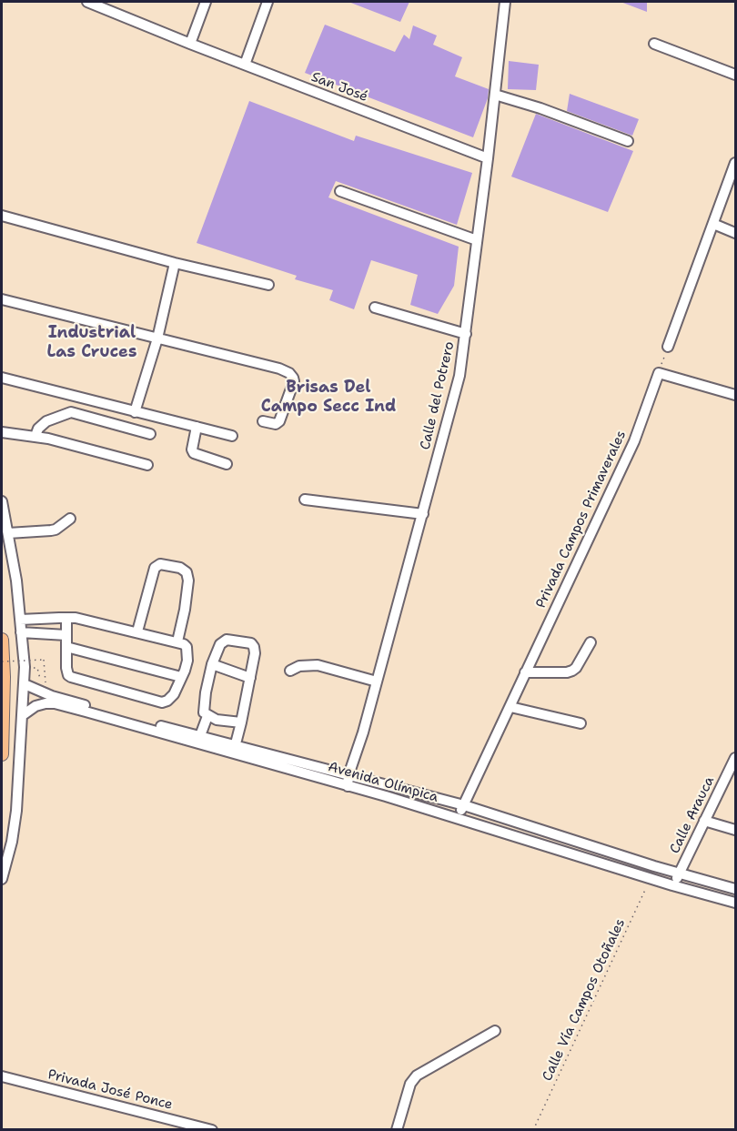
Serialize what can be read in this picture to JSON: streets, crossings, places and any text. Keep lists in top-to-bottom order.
{
  "streets": {
    "street": [
      "San José",
      "Calle del Potrero",
      "Privada Campos Primaverales",
      "Avenida Olímpica",
      "Calle Arauca",
      "Privada José Ponce"
    ],
    "path": ["Calle Vía Campos Otoñales"]
  },
  "crossings": [
    ["San José", "Calle del Potrero"],
    ["Calle del Potrero", "Avenida Olímpica"],
    ["Privada Campos Primaverales", "Avenida Olímpica"],
    ["Avenida Olímpica", "Calle Arauca"],
    ["Avenida Olímpica", "Calle Vía Campos Otoñales"]
  ],
  "districts": ["Industrial Las Cruces", "Brisas Del Campo Secc Ind"]
}
